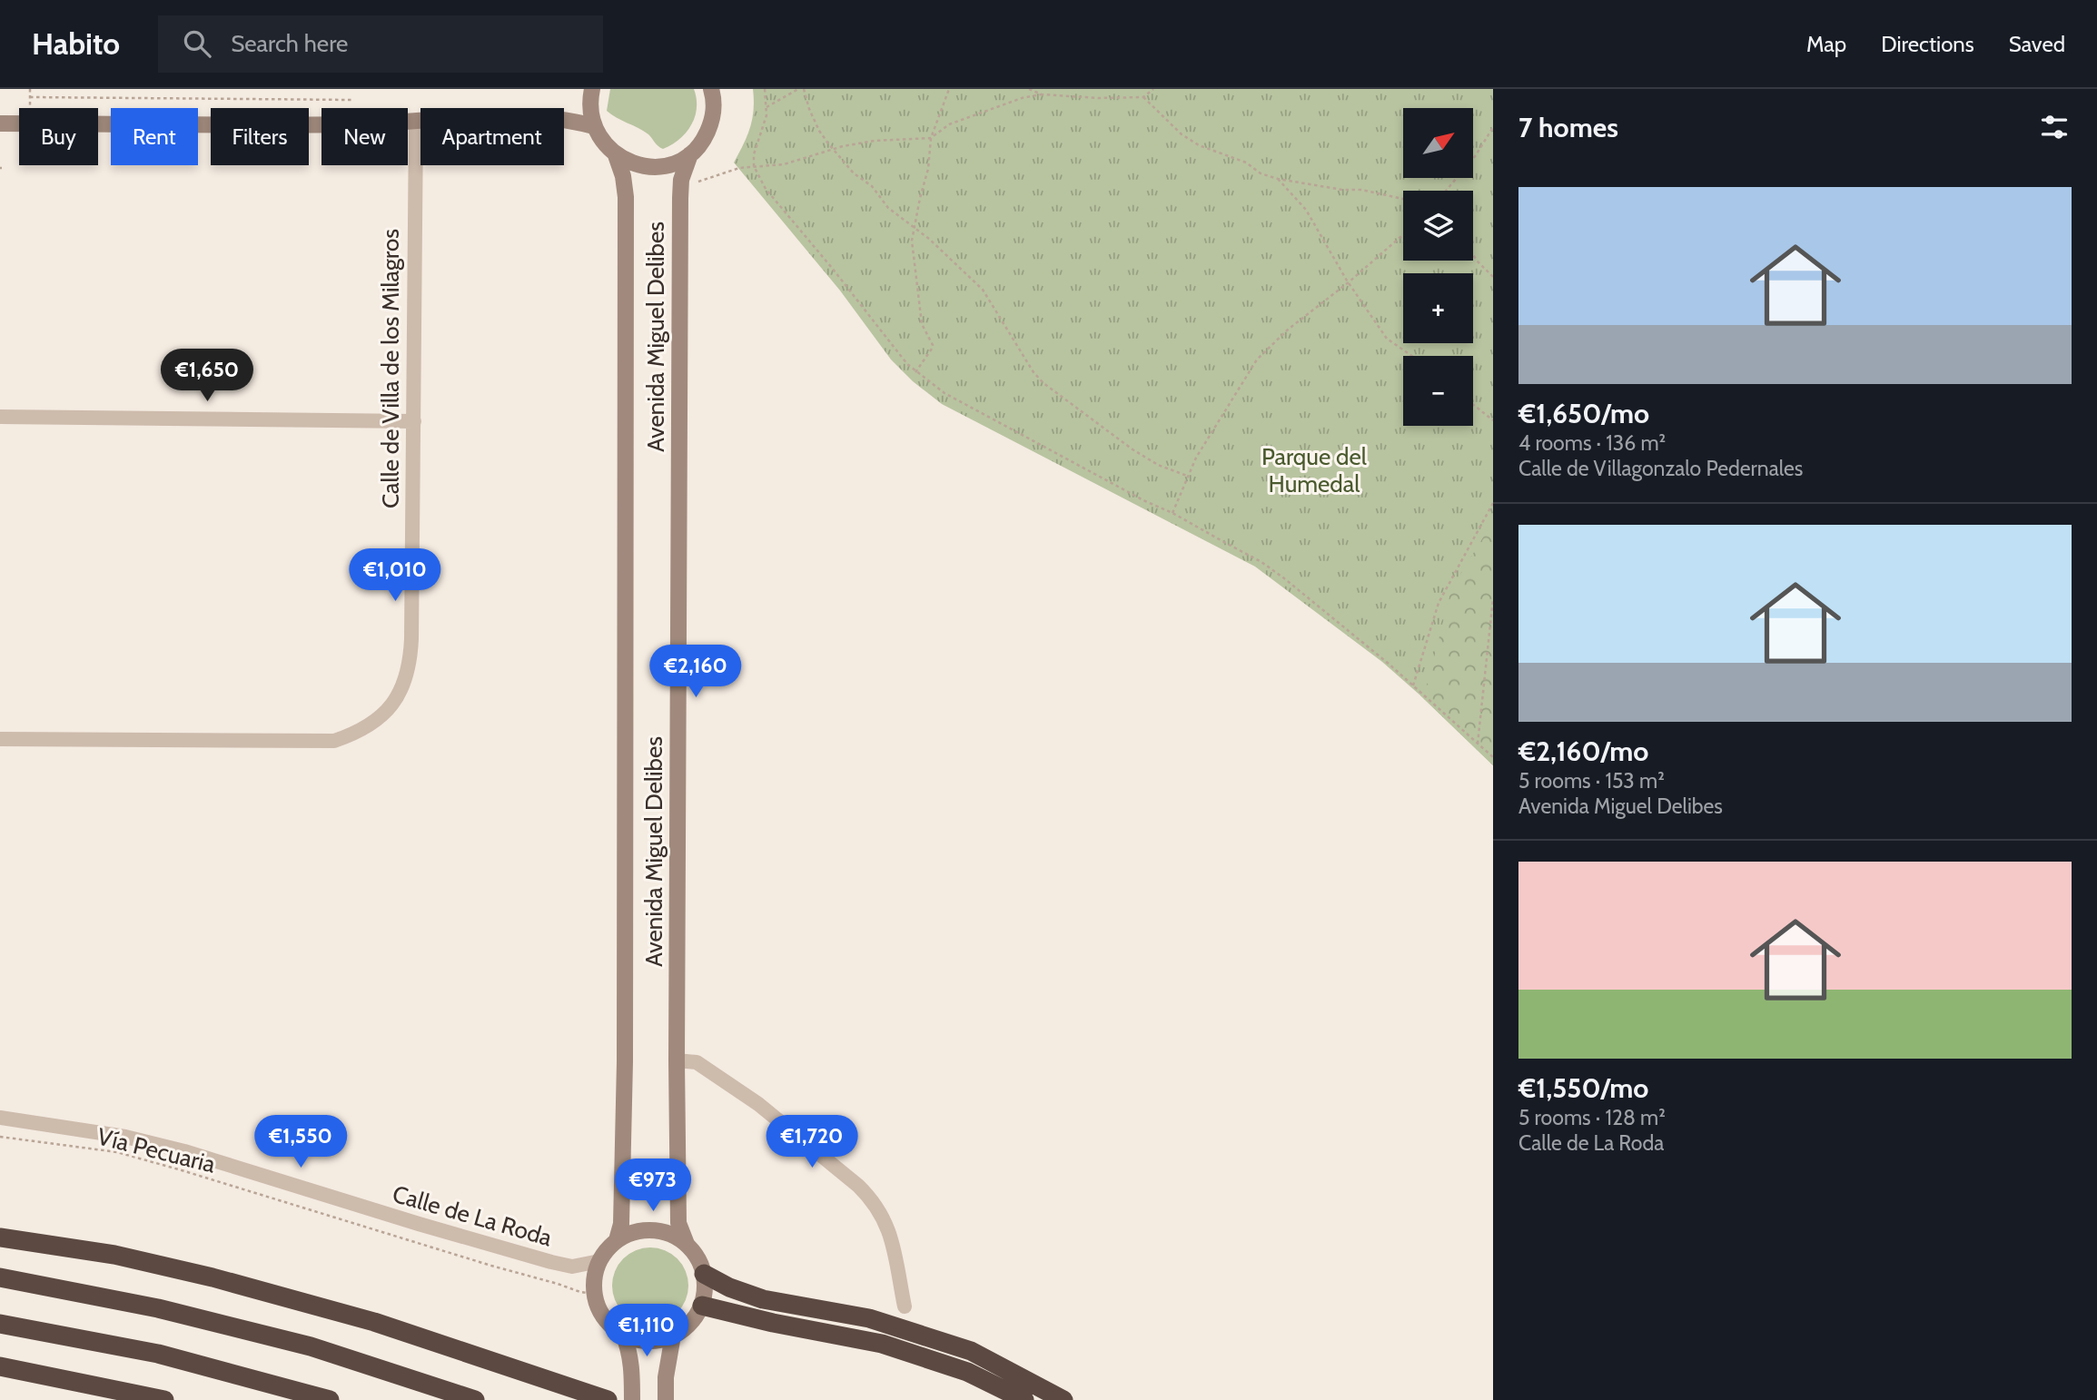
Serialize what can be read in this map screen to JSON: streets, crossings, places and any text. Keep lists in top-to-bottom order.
{
  "streets": {
    "main road": ["Avenida Miguel Delibes"],
    "street": ["Calle de Villa de los Milagros", "Calle de La Roda"],
    "path": ["Vía Pecuaria"]
  },
  "crossings": [
    ["Avenida Miguel Delibes", "Vía Pecuaria"],
    ["Avenida Miguel Delibes", "Calle de La Roda"],
    ["Vía Pecuaria", "Calle de La Roda"]
  ],
  "parks": ["Parque del Humedal"],
  "north": "top right",
  "page": {
    "header": "Habito",
    "search": "Search here",
    "nav": ["Map", "Directions", "Saved"],
    "heading": "7 homes",
    "map_buttons": ["+", "−"],
    "chip": [
      "Buy",
      "Rent",
      "Filters",
      "New",
      "Apartment"
    ],
    "list": [
      {
        "name": "€1,650/mo",
        "note": "4 rooms · 136 m² · Calle de Villagonzalo Pedernales"
      },
      {
        "name": "€2,160/mo",
        "note": "5 rooms · 153 m² · Avenida Miguel Delibes"
      },
      {
        "name": "€1,550/mo",
        "note": "5 rooms · 128 m² · Calle de La Roda"
      }
    ],
    "price": [
      "€1,650",
      "€1,010",
      "€2,160",
      "€1,550",
      "€1,720",
      "€973",
      "€1,110"
    ]
  }
}
